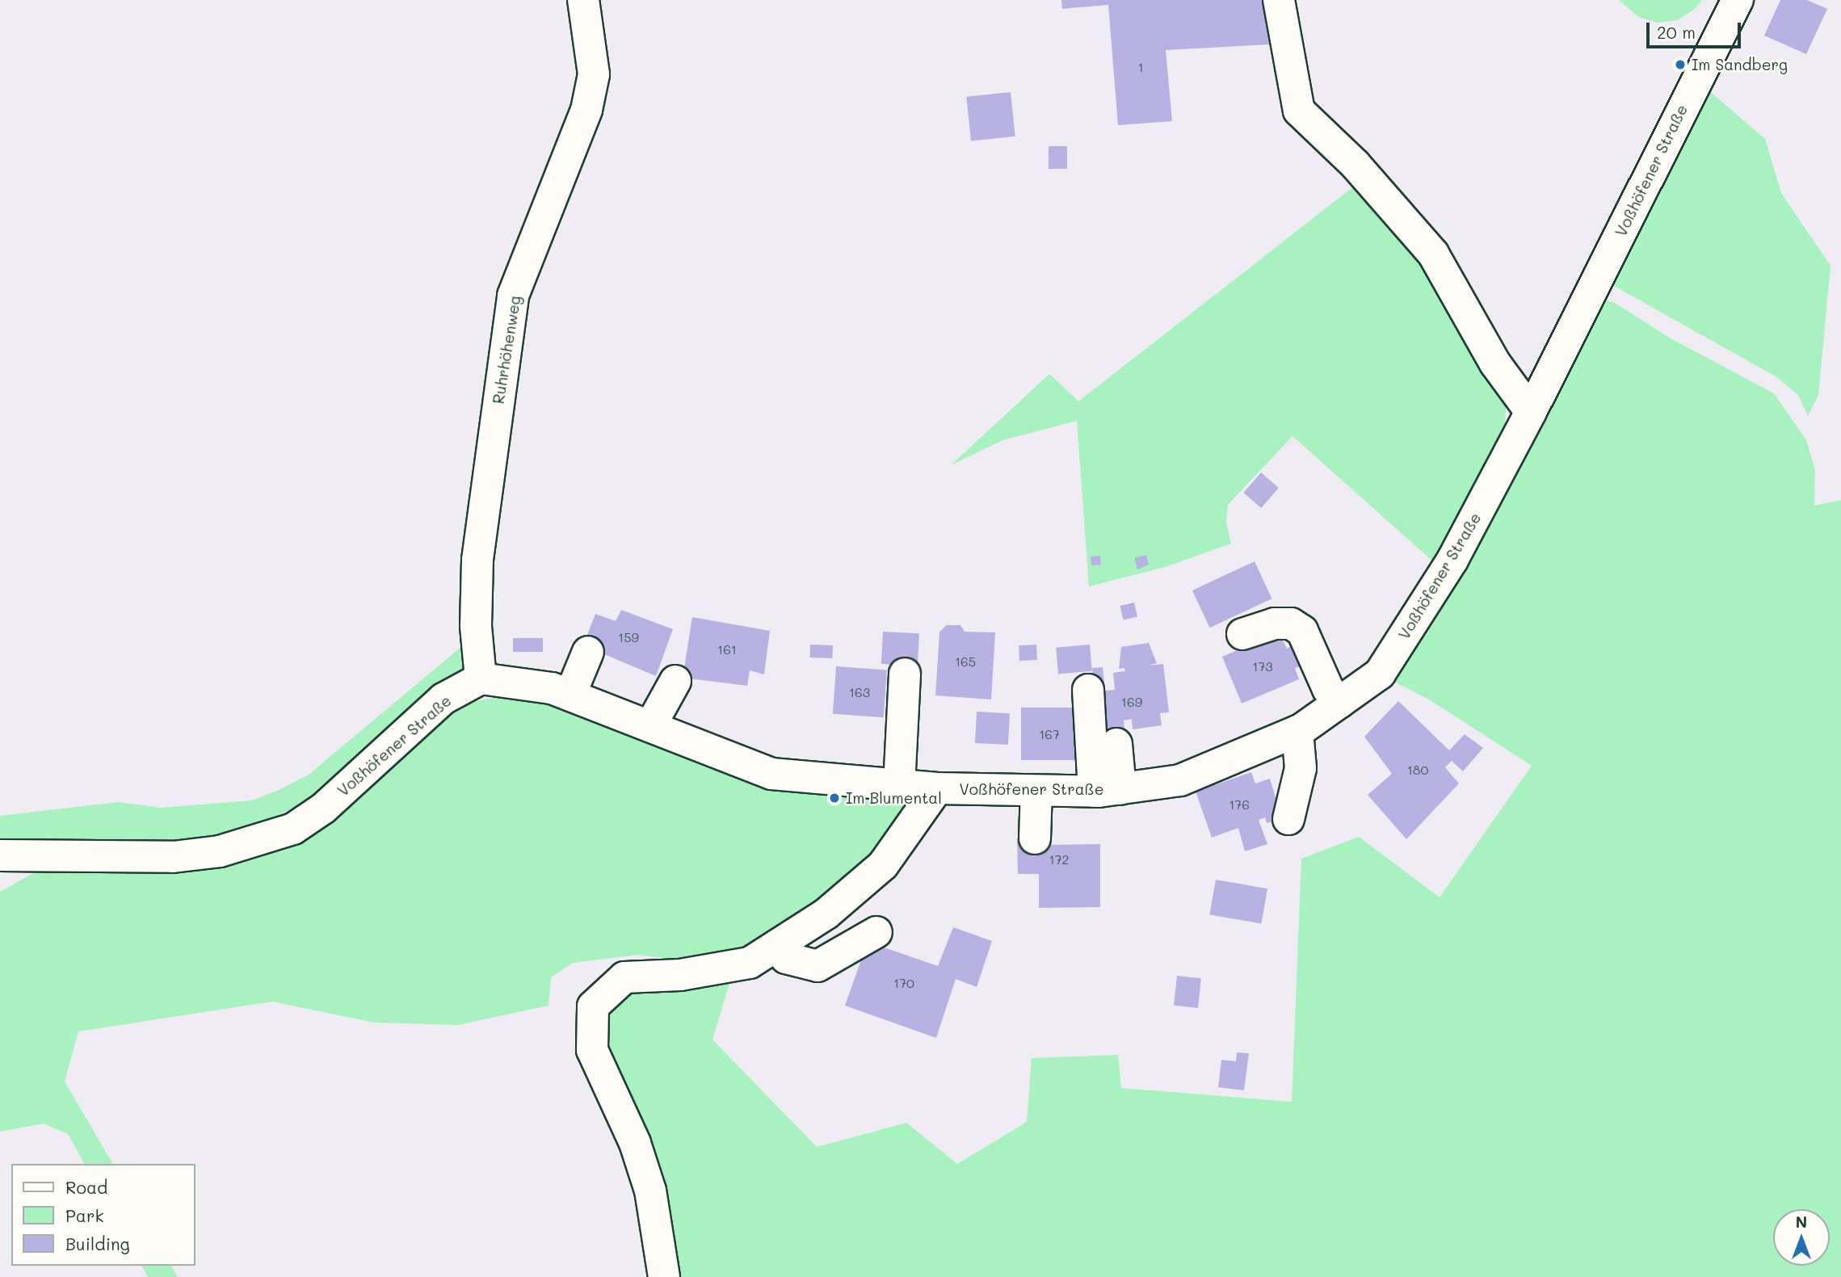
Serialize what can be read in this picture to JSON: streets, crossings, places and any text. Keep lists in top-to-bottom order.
{
  "streets": {
    "street": ["Voßhöfener Straße", "Ruhrhöhenweg"]
  },
  "crossings": [
    ["Voßhöfener Straße", "Ruhrhöhenweg"]
  ],
  "places": ["Im Sandberg", "Im Blumental"],
  "house_numbers": [
    "1",
    "159",
    "161",
    "165",
    "173",
    "163",
    "169",
    "167",
    "180",
    "176",
    "172",
    "170"
  ],
  "legend": ["Road", "Park", "Building"],
  "scale_bar": "20 m",
  "north": "top"
}
